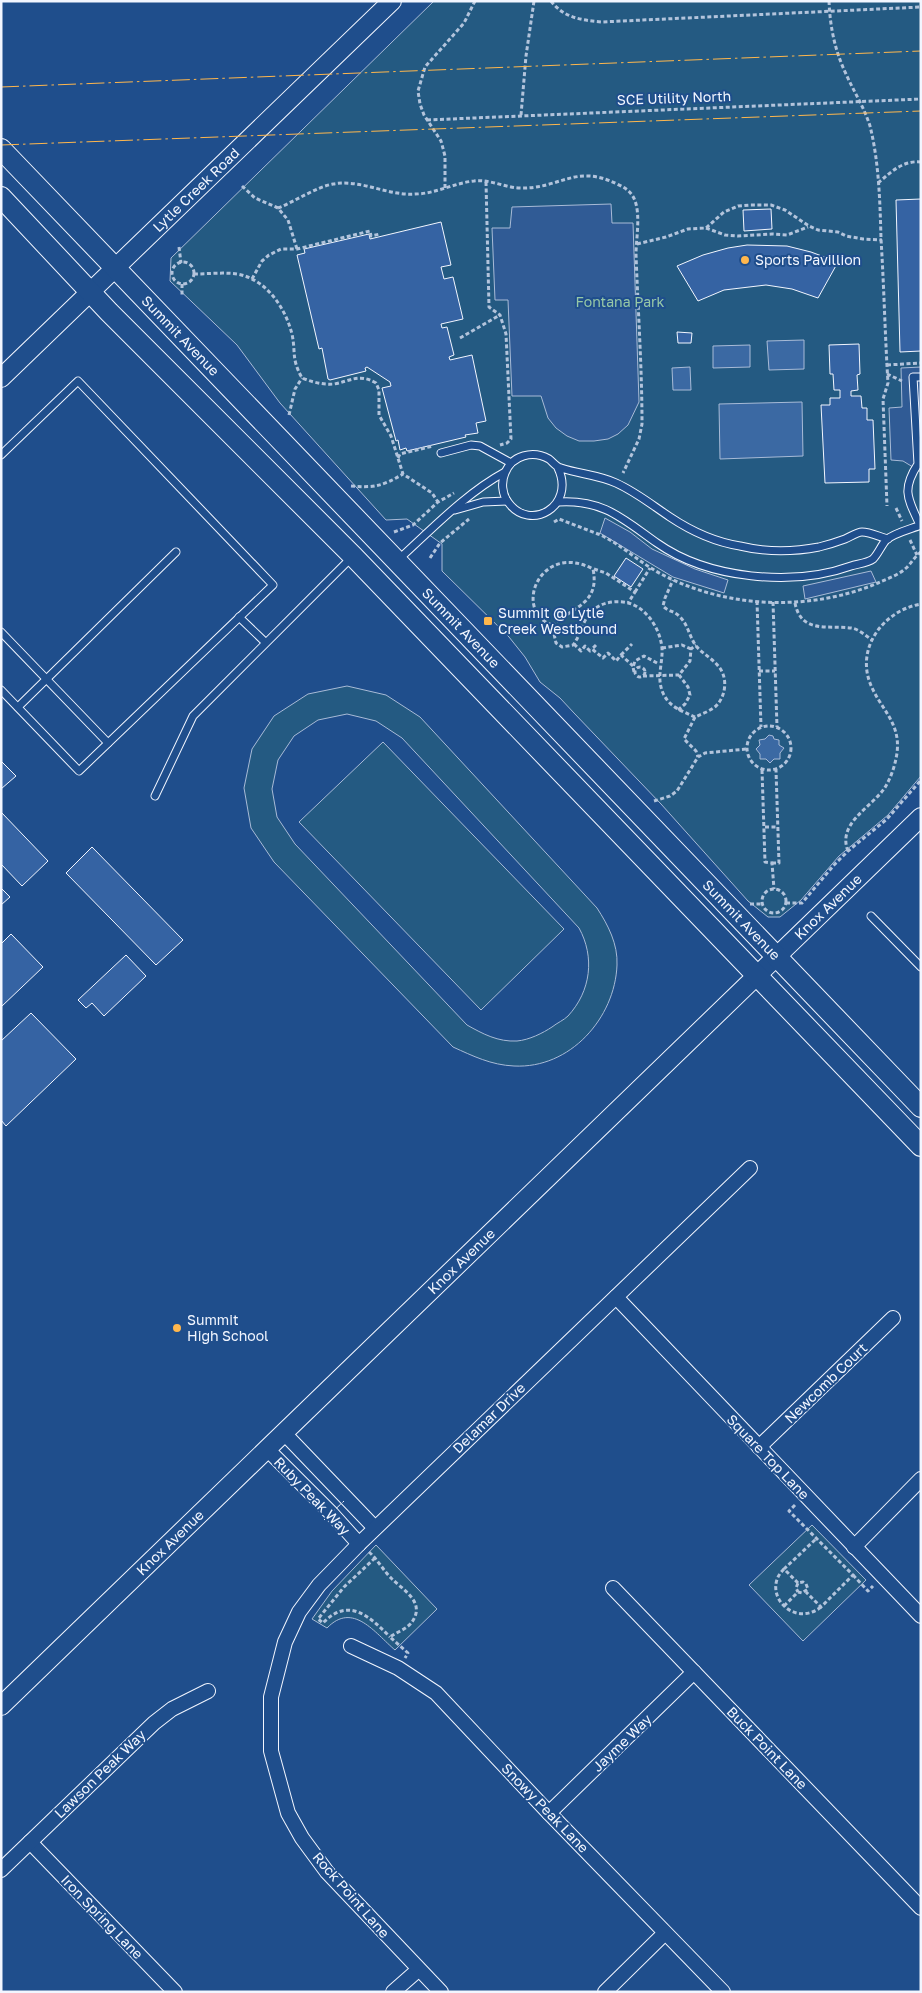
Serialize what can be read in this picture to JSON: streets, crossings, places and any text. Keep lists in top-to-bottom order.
{
  "streets": {
    "main road": ["Summit Avenue"],
    "street": [
      "Lytle Creek Road",
      "Knox Avenue",
      "Newcomb Court",
      "Delamar Drive",
      "Square Top Lane",
      "Ruby Peak Way",
      "Jayme Way",
      "Buck Point Lane",
      "Lawson Peak Way",
      "Snowy Peak Lane",
      "Rock Point Lane",
      "Iron Spring Lane"
    ],
    "path": ["SCE Utility North"]
  },
  "crossings": [
    ["Lytle Creek Road", "Summit Avenue"],
    ["Summit Avenue", "Knox Avenue"],
    ["Knox Avenue", "Ruby Peak Way"],
    ["Newcomb Court", "Square Top Lane"],
    ["Delamar Drive", "Square Top Lane"],
    ["Delamar Drive", "Ruby Peak Way"],
    ["Delamar Drive", "Rock Point Lane"],
    ["Jayme Way", "Buck Point Lane"],
    ["Jayme Way", "Snowy Peak Lane"],
    ["Lawson Peak Way", "Iron Spring Lane"]
  ],
  "parks": ["Fontana Park"],
  "places": {
    "other": ["Sports Pavillion", "Summit High School"],
    "transit": ["Summit @ Lytle Creek Westbound"]
  }
}
